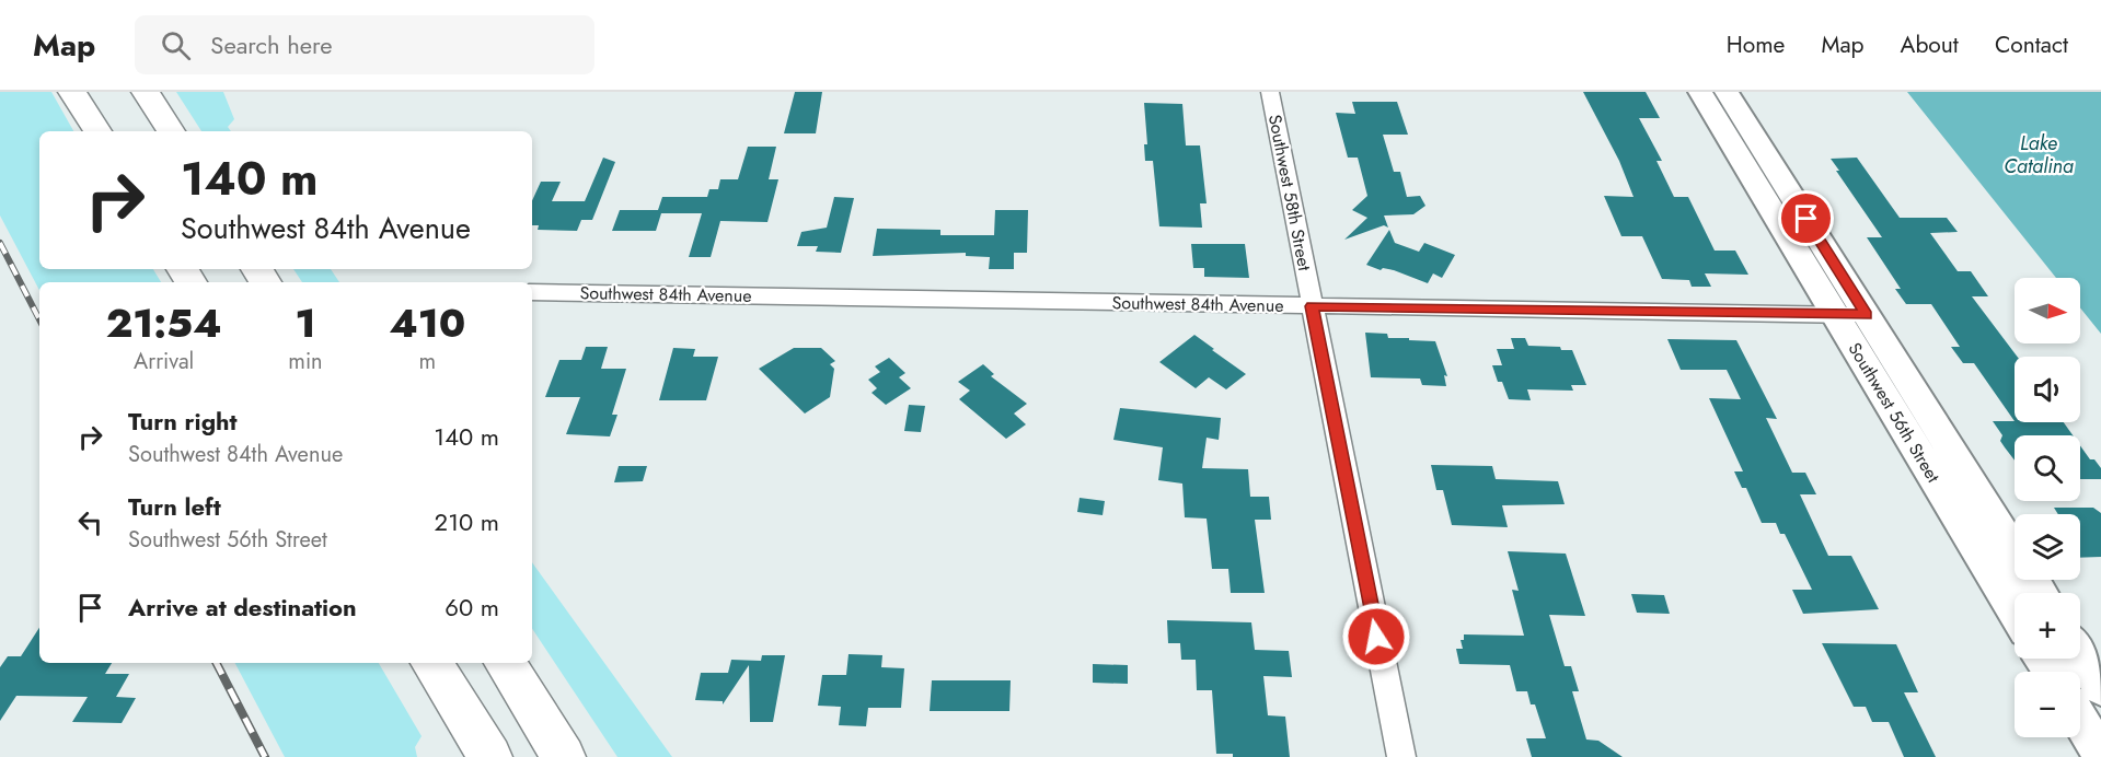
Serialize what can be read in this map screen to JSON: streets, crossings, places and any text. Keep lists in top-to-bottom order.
{
  "streets": {
    "main road": ["Southwest 56th Street"],
    "street": ["Southwest 58th Street", "Southwest 84th Avenue"]
  },
  "crossings": [
    ["Southwest 58th Street", "Southwest 84th Avenue"],
    ["Southwest 84th Avenue", "Southwest 56th Street"]
  ],
  "water": ["Lake Catalina"],
  "north": "right",
  "page": {
    "header": "Map",
    "search": "Search here",
    "nav": [
      "Home",
      "Map",
      "About",
      "Contact"
    ],
    "turn": ["140 m", "Southwest 84th Avenue"],
    "map_buttons": ["+", "−"],
    "eta": [
      "21:54",
      "Arrival",
      "1",
      "min",
      "410",
      "m"
    ],
    "list": [
      {
        "name": "Turn right",
        "note": "Southwest 84th Avenue",
        "value": "140 m"
      },
      {
        "name": "Turn left",
        "note": "Southwest 56th Street",
        "value": "210 m"
      },
      {
        "name": "Arrive at destination",
        "value": "60 m"
      }
    ]
  }
}
